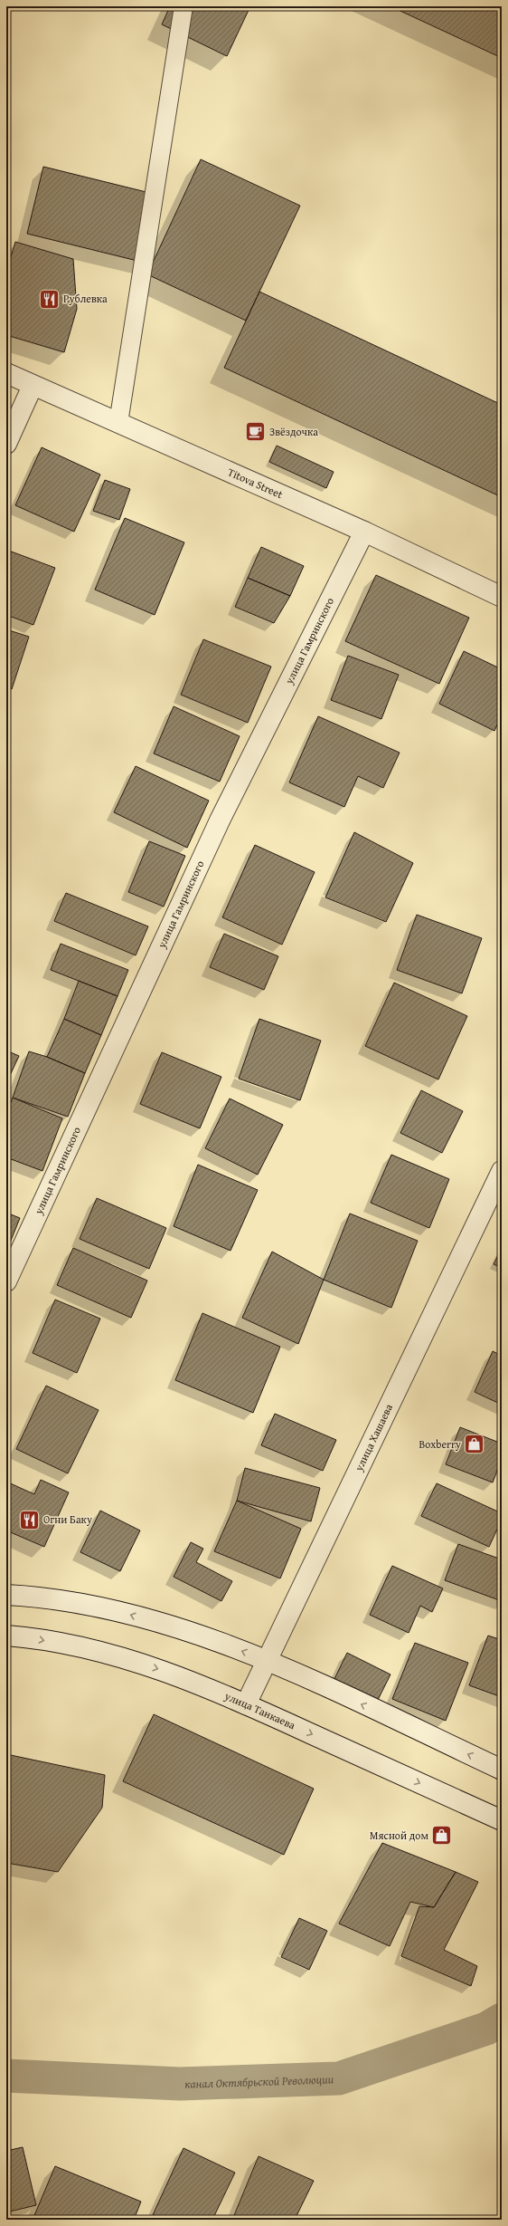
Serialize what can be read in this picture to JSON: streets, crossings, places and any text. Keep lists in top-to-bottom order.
{
  "streets": {
    "street": [
      "Titova Street",
      "улица Гамринского",
      "улица Хашаева",
      "улица Танкаева"
    ]
  },
  "crossings": [
    ["Titova Street", "улица Гамринского"],
    ["улица Хашаева", "улица Танкаева"]
  ],
  "water": ["канал Октябрьской Революции"],
  "places": {
    "restaurant": ["Рублевка", "Огни Баку"],
    "cafe": ["Звёздочка"],
    "shop": ["Boxberry", "Мясной дом"]
  }
}
